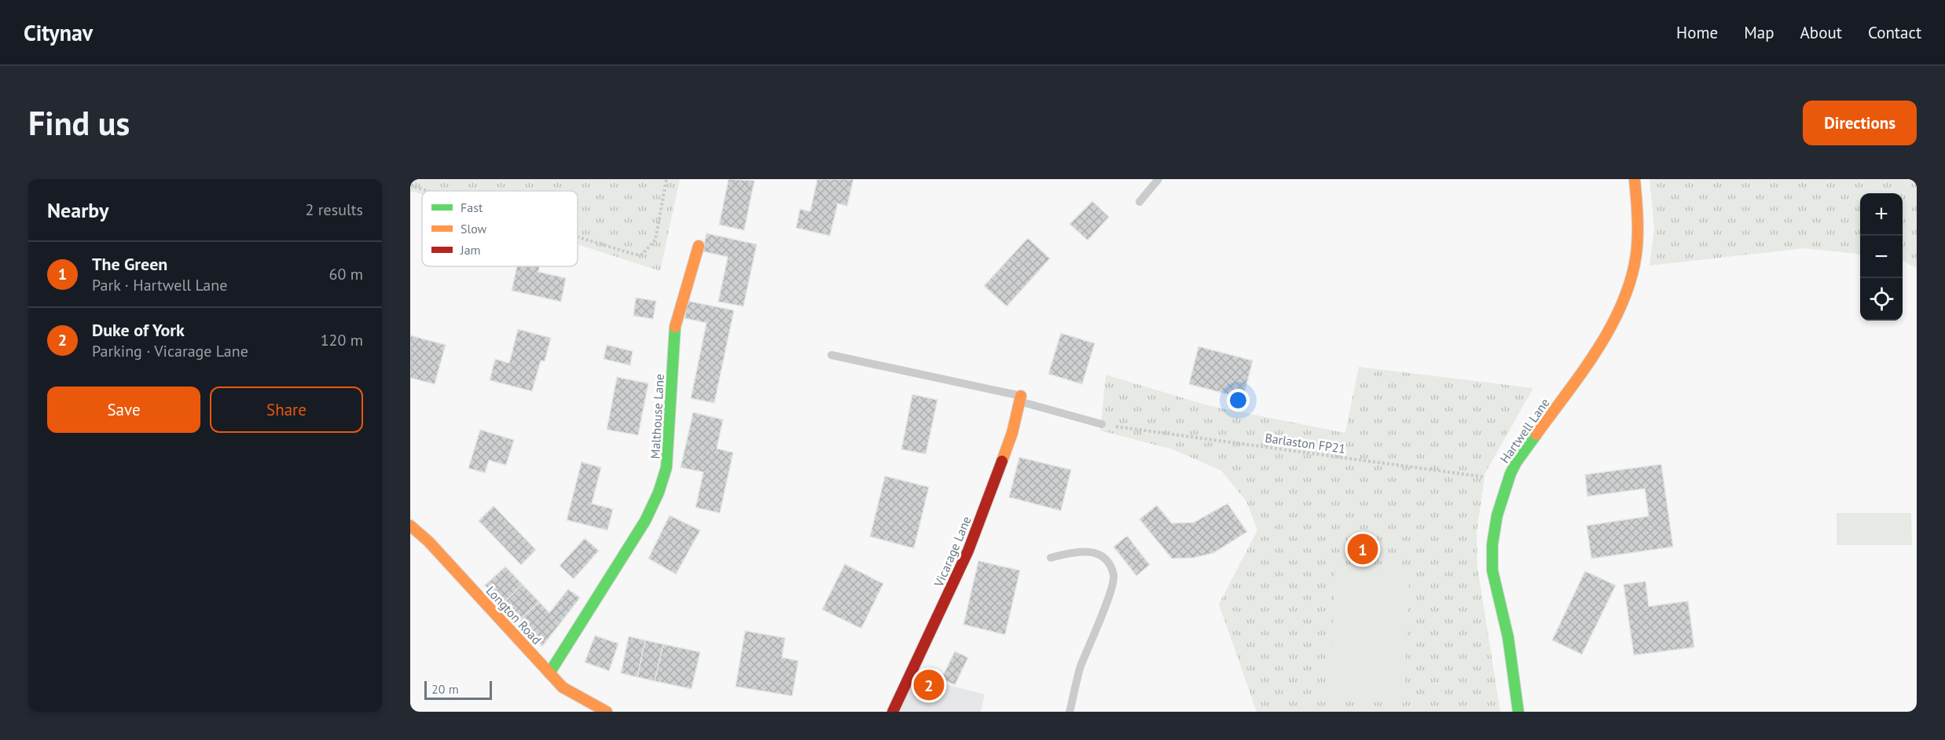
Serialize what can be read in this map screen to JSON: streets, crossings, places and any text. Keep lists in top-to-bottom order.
{
  "streets": {
    "street": [
      "Malthouse Lane",
      "Hartwell Lane",
      "Vicarage Lane",
      "Longton Road"
    ],
    "path": ["Barlaston FP21"]
  },
  "crossings": [
    ["Malthouse Lane", "Longton Road"],
    ["Hartwell Lane", "Barlaston FP21"]
  ],
  "legend": ["Fast", "Slow", "Jam"],
  "scale_bar": "20 m",
  "page": {
    "header": "Citynav",
    "nav": [
      "Home",
      "Map",
      "About",
      "Contact"
    ],
    "buttons": [
      "Directions",
      ["Save", "Share"]
    ],
    "title": "Find us",
    "heading": ["Nearby", "2 results"],
    "map_buttons": ["+", "−"],
    "list": [
      {
        "mark": "1",
        "name": "The Green",
        "note": "Park · Hartwell Lane",
        "value": "60 m"
      },
      {
        "mark": "2",
        "name": "Duke of York",
        "note": "Parking · Vicarage Lane",
        "value": "120 m"
      }
    ],
    "pins": ["1", "2"],
    "scale": "20 m"
  }
}
